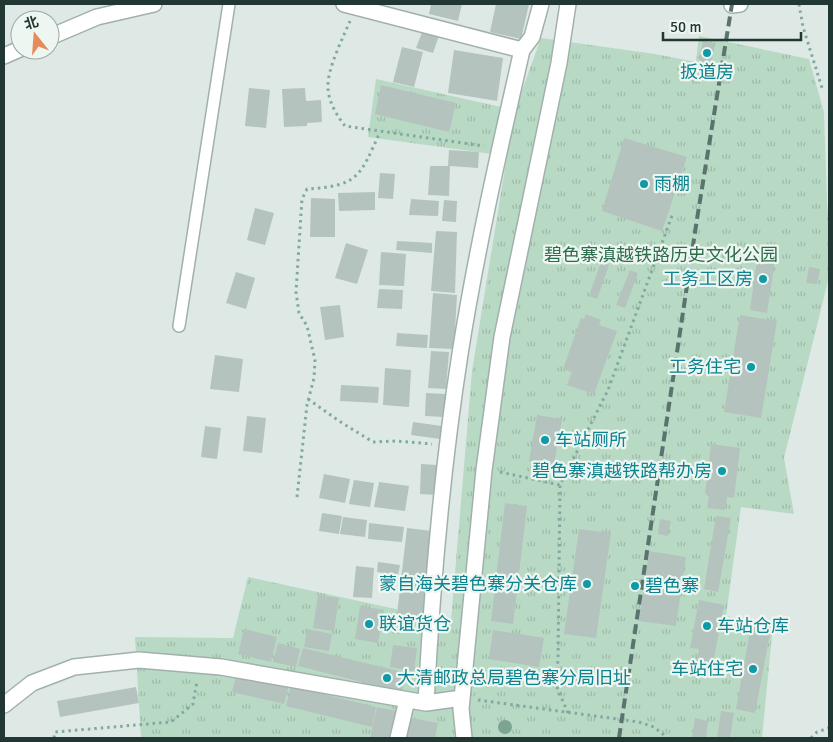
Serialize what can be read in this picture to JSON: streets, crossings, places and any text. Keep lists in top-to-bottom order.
{
  "parks": ["碧色寨滇越铁路历史文化公园"],
  "places": [
    "扳道房",
    "雨棚",
    "工务工区房",
    "工务住宅",
    "车站厕所",
    "碧色寨滇越铁路帮办房",
    "蒙自海关碧色寨分关仓库",
    "碧色寨",
    "联谊货仓",
    "车站仓库",
    "车站住宅",
    "大清邮政总局碧色寨分局旧址"
  ],
  "scale_bar": "50 m",
  "north": "top"
}
